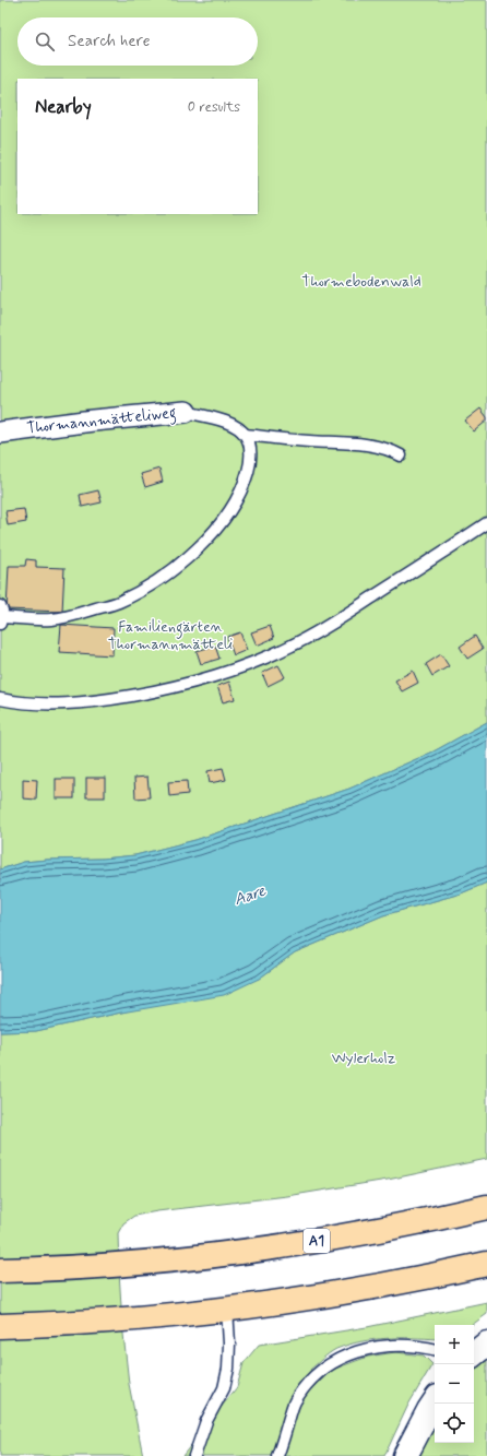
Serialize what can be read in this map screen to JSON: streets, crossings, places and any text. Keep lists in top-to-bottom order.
{
  "streets": {
    "highway": ["A1"],
    "street": ["Thormannmätteliweg"]
  },
  "water": ["Aare"],
  "parks": ["Thormebodenwald", "Familiengärten Thormannmätteli", "Wylerholz"],
  "page": {
    "search": "Search here",
    "heading": ["Nearby", "0 results"],
    "map_buttons": ["+", "−"]
  }
}
